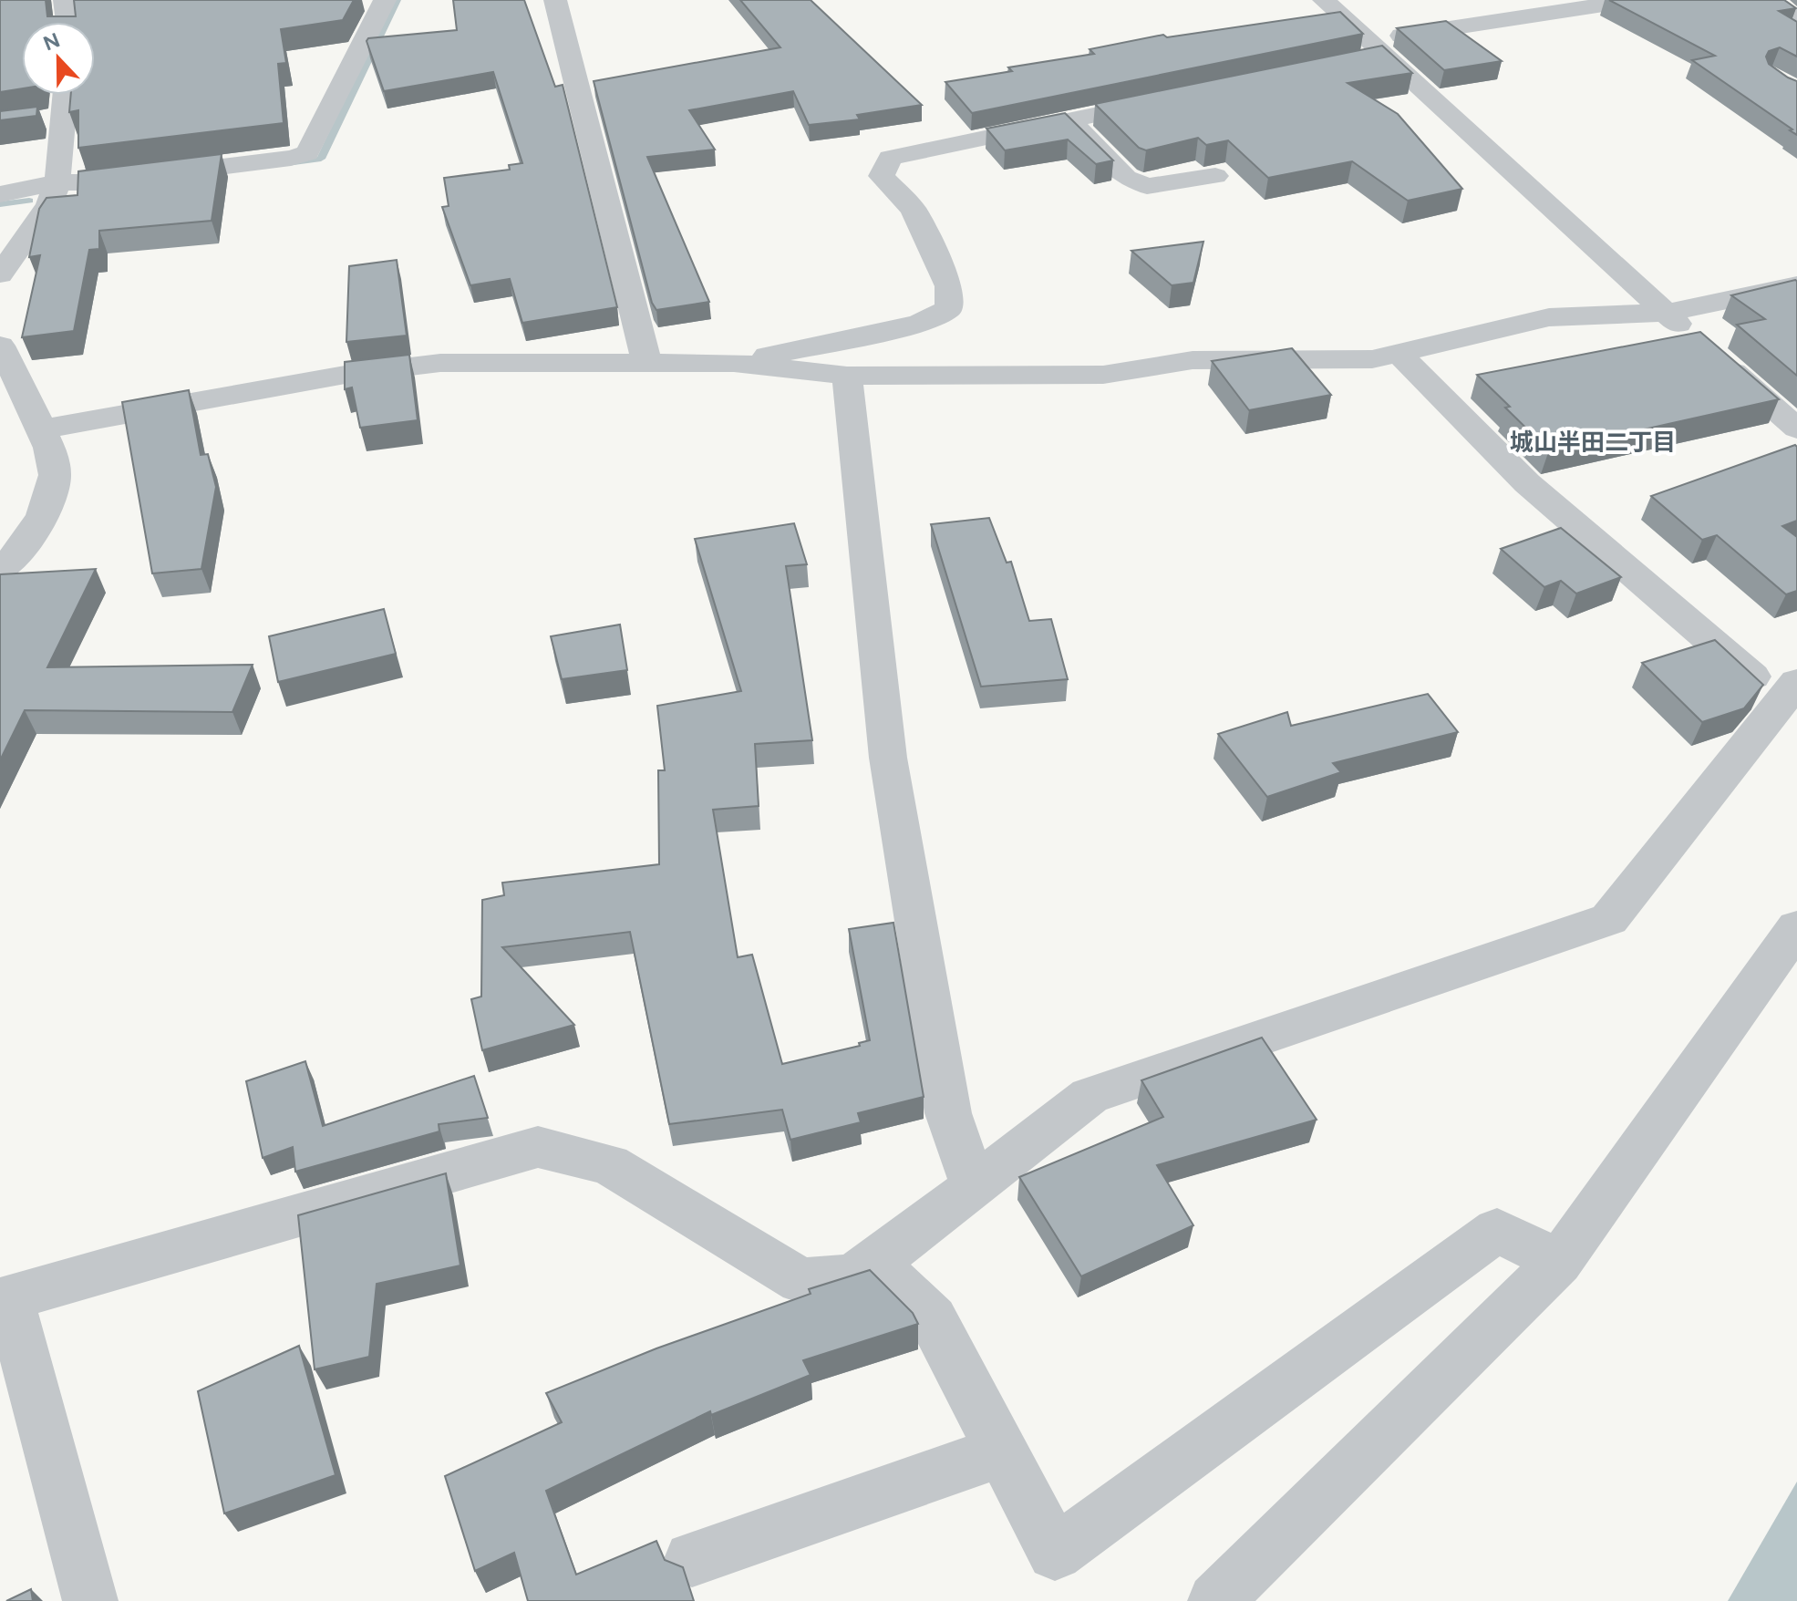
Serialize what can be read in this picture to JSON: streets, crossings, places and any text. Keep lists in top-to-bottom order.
{
  "districts": ["城山半田二丁目"],
  "north": "top"
}
